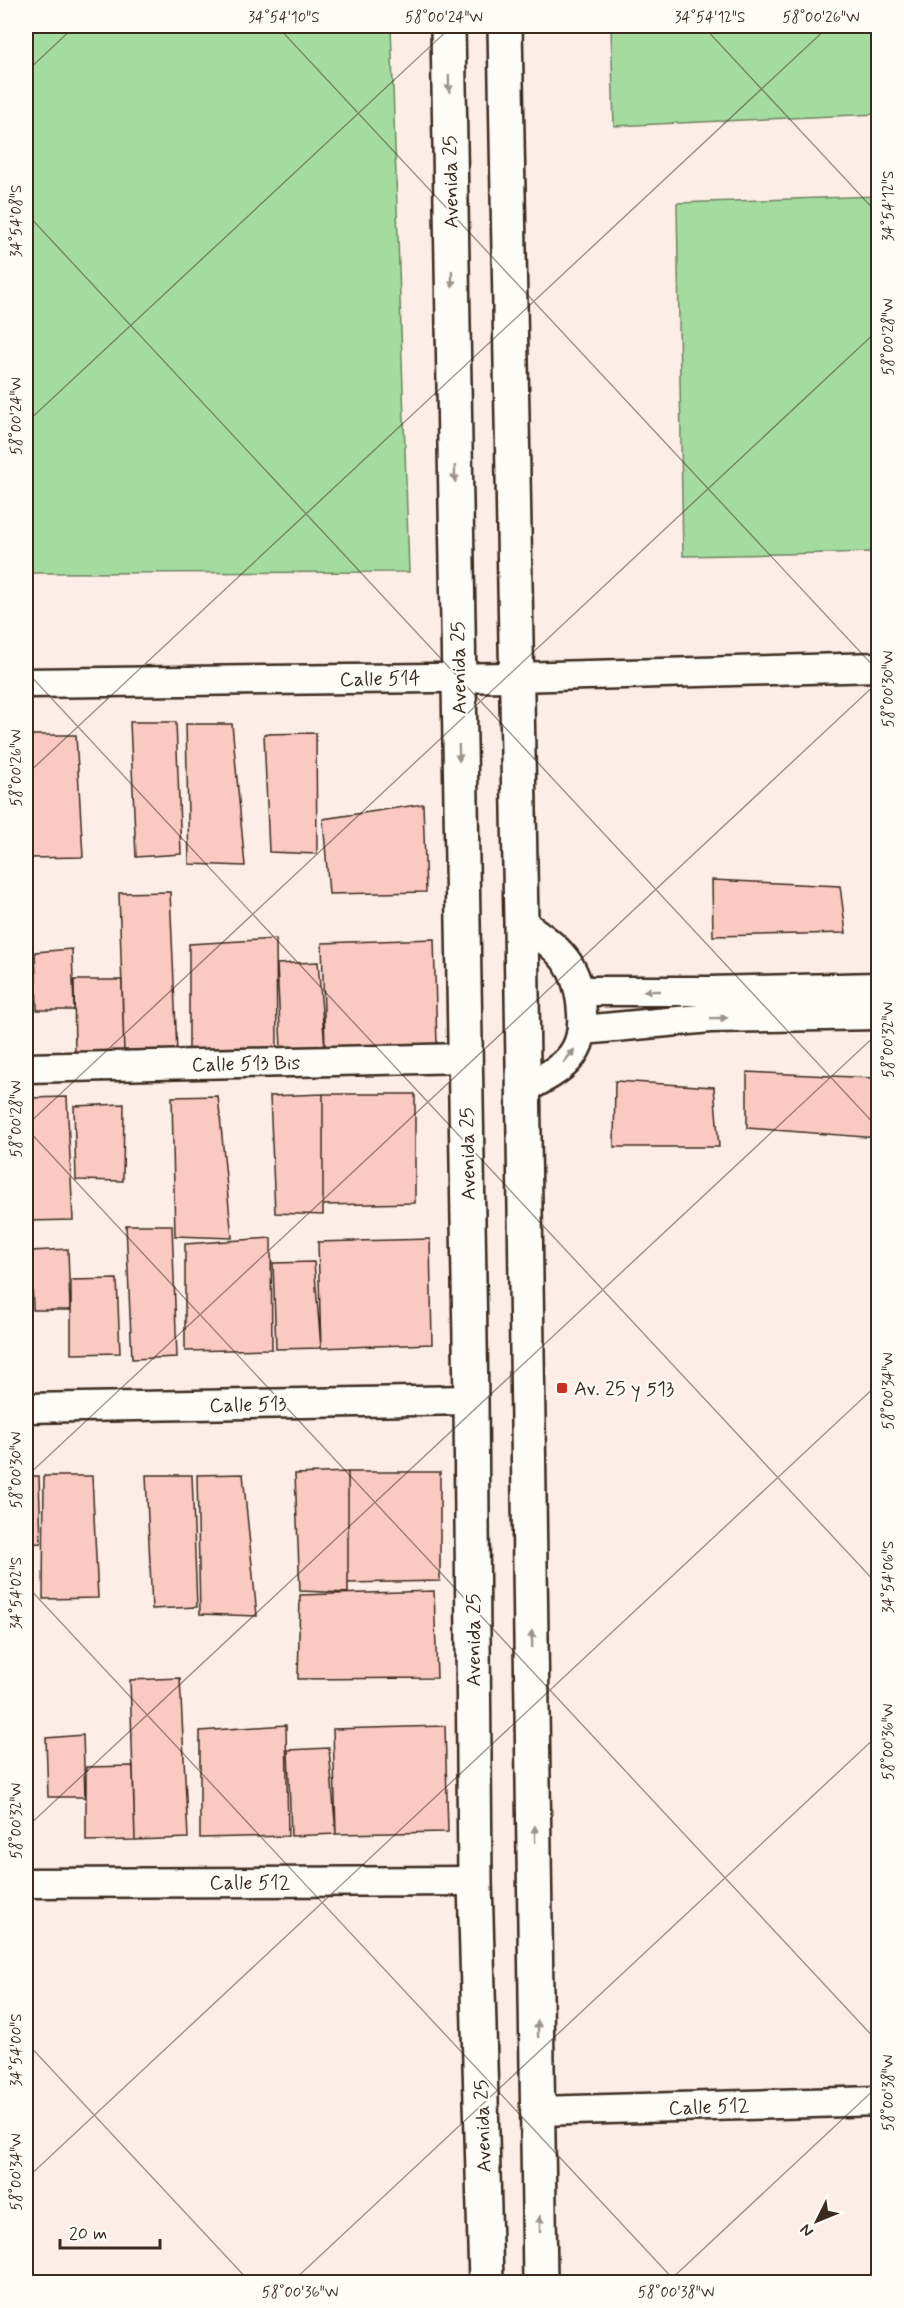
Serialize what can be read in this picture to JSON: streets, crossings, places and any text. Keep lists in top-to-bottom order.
{
  "streets": {
    "main road": ["Avenida 25"],
    "street": [
      "Calle 514",
      "Calle 513 Bis",
      "Calle 513",
      "Calle 512"
    ]
  },
  "crossings": [
    ["Avenida 25", "Calle 514"],
    ["Avenida 25", "Calle 513 Bis"],
    ["Avenida 25", "Calle 513"],
    ["Avenida 25", "Calle 512"]
  ],
  "places": {
    "transit": ["Av. 25 y 513"]
  },
  "scale_bar": "20 m",
  "north": "bottom left",
  "coordinates": [
    "34°54'10\"S",
    "58°00'24\"W",
    "34°54'12\"S",
    "58°00'26\"W",
    "34°54'08\"S",
    "58°00'28\"W",
    "58°00'30\"W",
    "58°00'32\"W",
    "58°00'34\"W",
    "34°54'06\"S",
    "34°54'02\"S",
    "58°00'36\"W",
    "34°54'00\"S",
    "58°00'38\"W"
  ]
}
